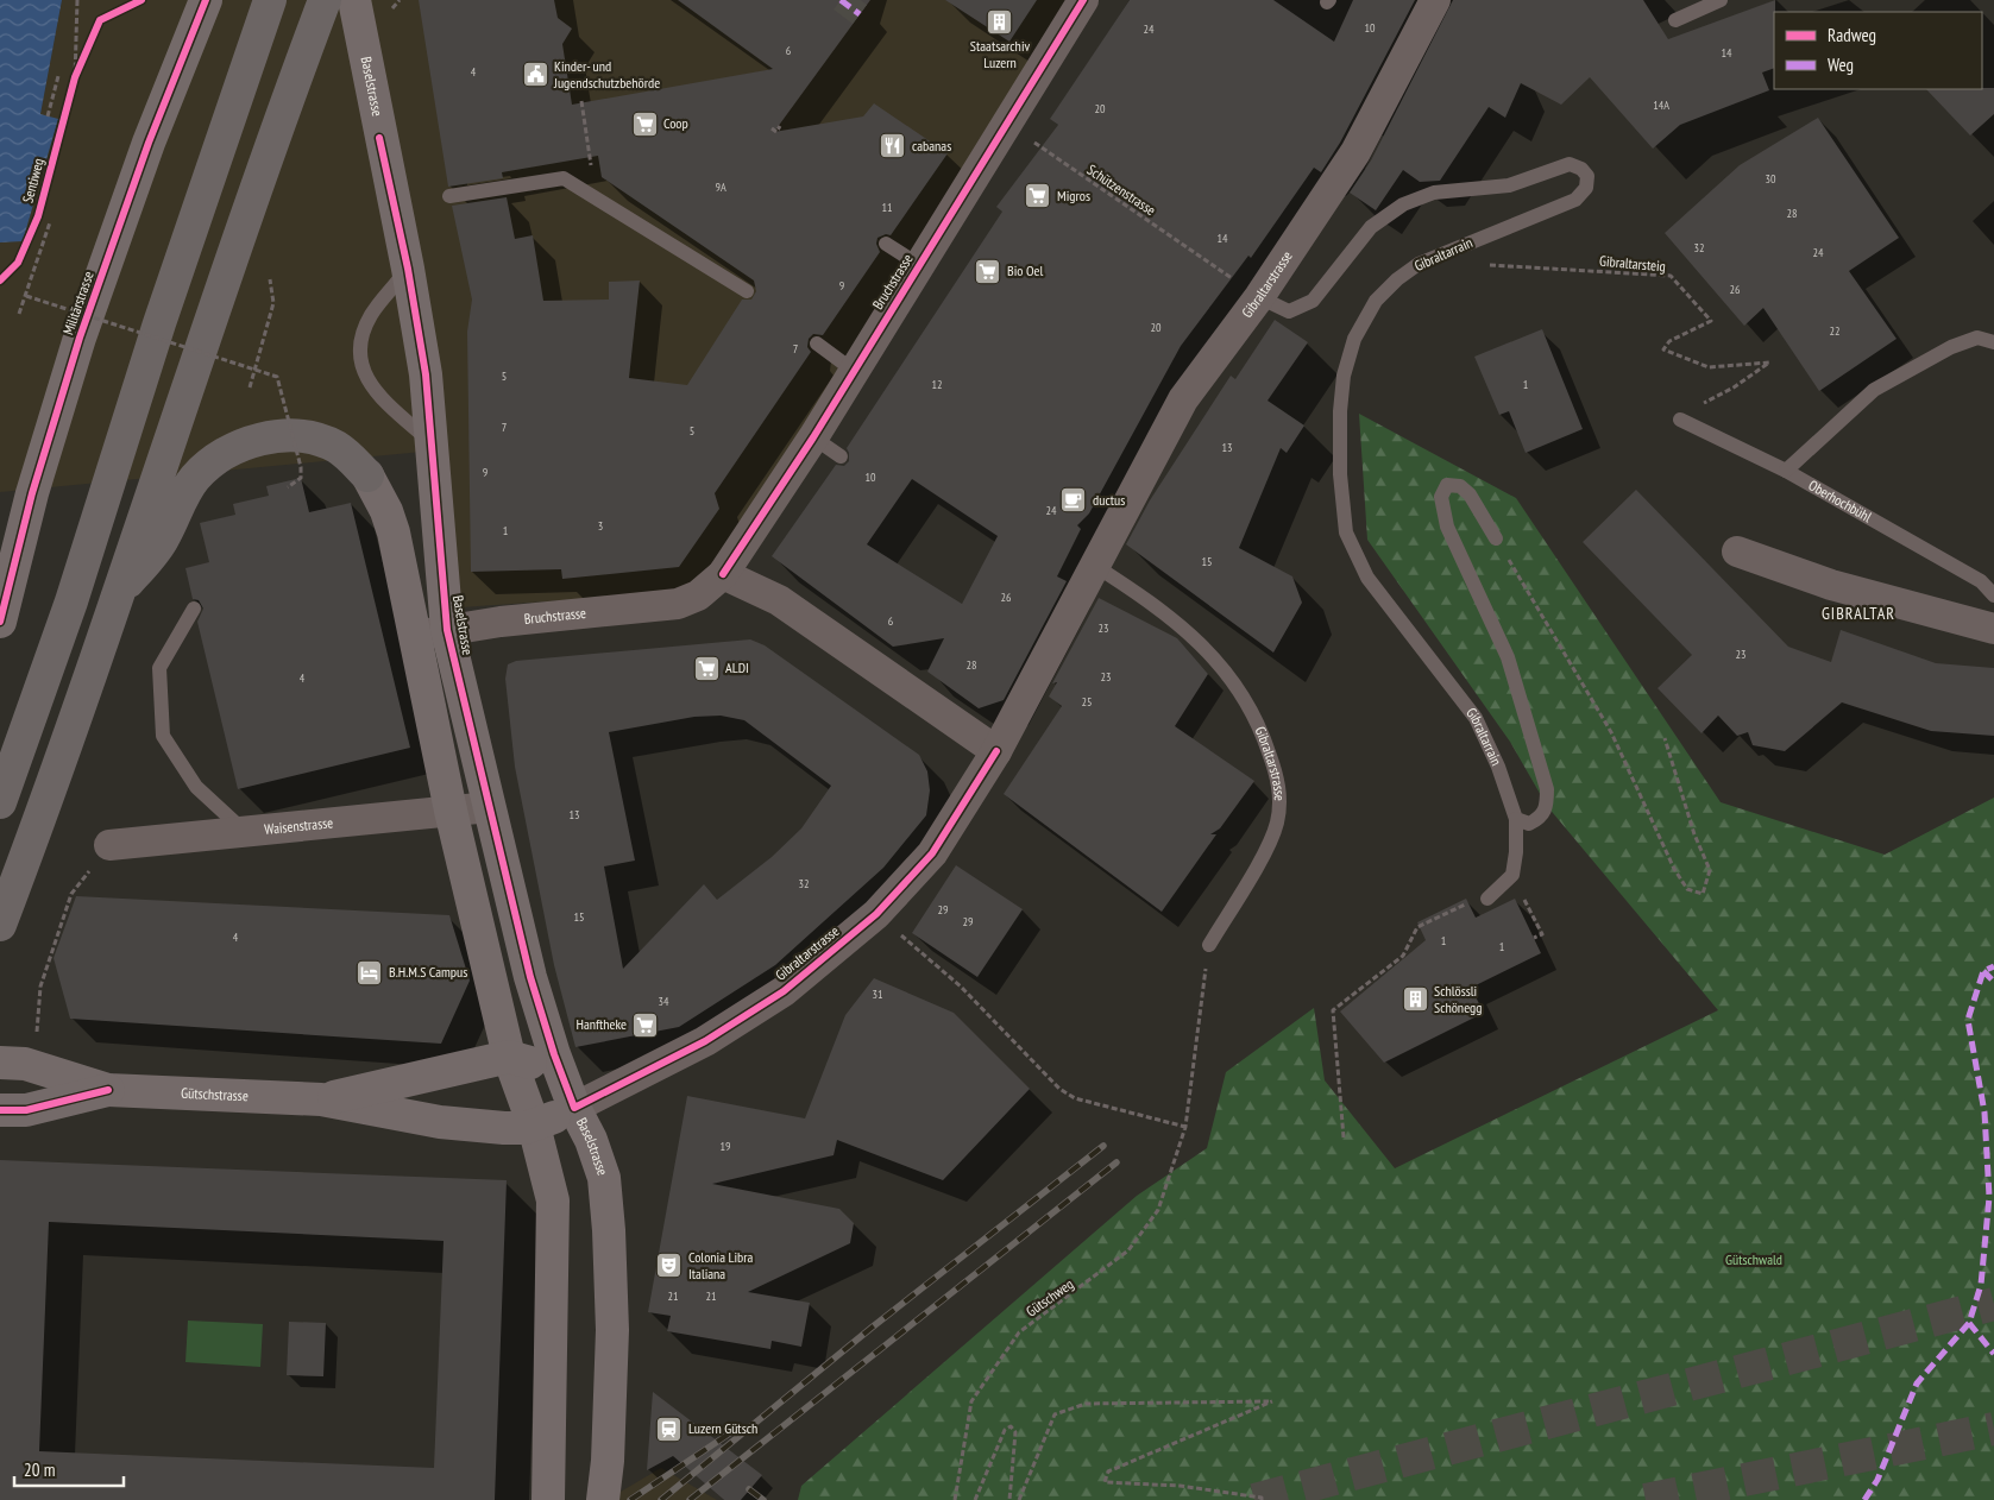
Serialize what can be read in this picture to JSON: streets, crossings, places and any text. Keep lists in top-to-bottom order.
{
  "streets": {
    "main road": ["Baselstrasse", "Militärstrasse", "Gütschstrasse"],
    "street": ["Bruchstrasse", "Gibraltarstrasse", "Waisenstrasse"],
    "lane": ["Gibraltarrain", "Oberhochbühl"],
    "path": ["Schützenstrasse", "Gibraltarsteig", "Gütschweg"],
    "cycle path": ["Sentiweg"]
  },
  "crossings": [
    ["Baselstrasse", "Bruchstrasse"],
    ["Baselstrasse", "Gibraltarstrasse"],
    ["Baselstrasse", "Waisenstrasse"],
    ["Schützenstrasse", "Gibraltarrain"],
    ["Schützenstrasse", "Bruchstrasse"],
    ["Schützenstrasse", "Gibraltarstrasse"],
    ["Gibraltarrain", "Gibraltarsteig"],
    ["Gibraltarrain", "Gibraltarstrasse"],
    ["Gibraltarsteig", "Oberhochbühl"],
    ["Gibraltarstrasse", "Gütschweg"]
  ],
  "districts": ["GIBRALTAR"],
  "parks": ["Gütschwald"],
  "places": {
    "building": ["Staatsarchiv Luzern", "Schlössli Schönegg"],
    "public building": ["Kinder- und Jugendschutzbehörde"],
    "supermarket": [
      "Coop",
      "Migros",
      "Bio Oel",
      "ALDI",
      "Hanftheke"
    ],
    "restaurant": ["cabanas"],
    "cafe": ["ductus"],
    "hotel": ["B.H.M.S Campus"],
    "theatre": ["Colonia Libra Italiana"],
    "station": ["Luzern Gütsch"]
  },
  "house_numbers": [
    "10",
    "24",
    "6",
    "14",
    "4",
    "14A",
    "20",
    "30",
    "9A",
    "11",
    "28",
    "14",
    "32",
    "24",
    "9",
    "26",
    "20",
    "22",
    "7",
    "5",
    "12",
    "1",
    "7",
    "5",
    "13",
    "9",
    "10",
    "24",
    "3",
    "1",
    "15",
    "26",
    "6",
    "23",
    "23",
    "28",
    "23",
    "4",
    "25",
    "13",
    "32",
    "29",
    "15",
    "29",
    "4",
    "1",
    "1",
    "31",
    "34",
    "19",
    "21",
    "21"
  ],
  "legend": ["Radweg", "Weg"],
  "scale_bar": "20 m"
}
